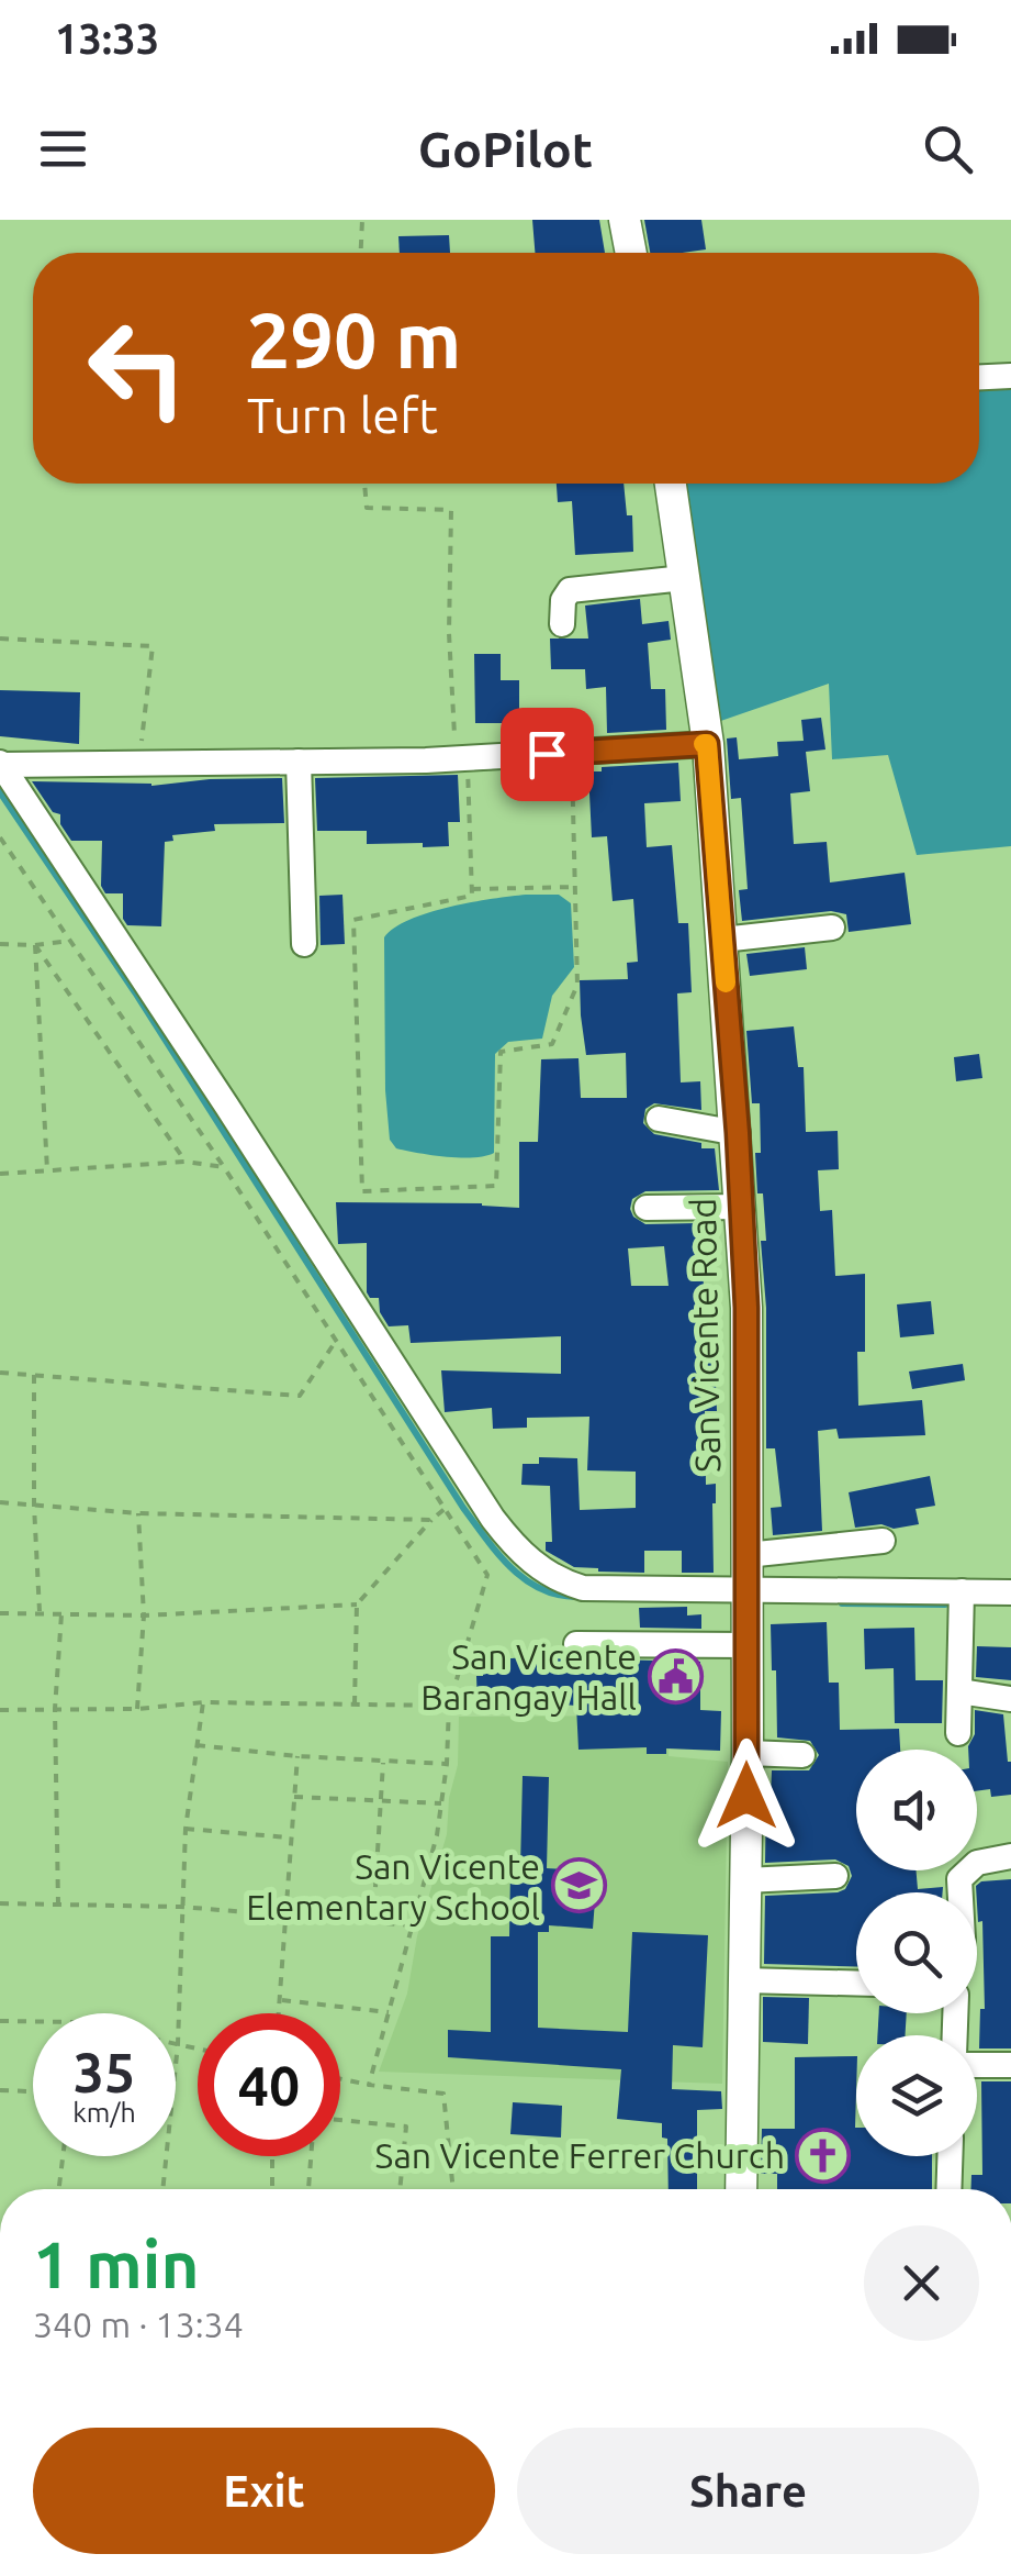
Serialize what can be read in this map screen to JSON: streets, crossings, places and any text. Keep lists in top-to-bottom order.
{
  "streets": {
    "street": ["San Vicente Road"]
  },
  "places": {
    "public building": ["San Vicente Barangay Hall"],
    "school or university": ["San Vicente Elementary School"],
    "church": ["San Vicente Ferrer Church"]
  },
  "page": {
    "status": "13:33",
    "header": "GoPilot",
    "turn": ["290 m", "Turn left"],
    "speed": "35 km/h",
    "limit": "40",
    "heading": ["1 min", "340 m · 13:34"],
    "buttons": ["Exit", "Share"]
  }
}
